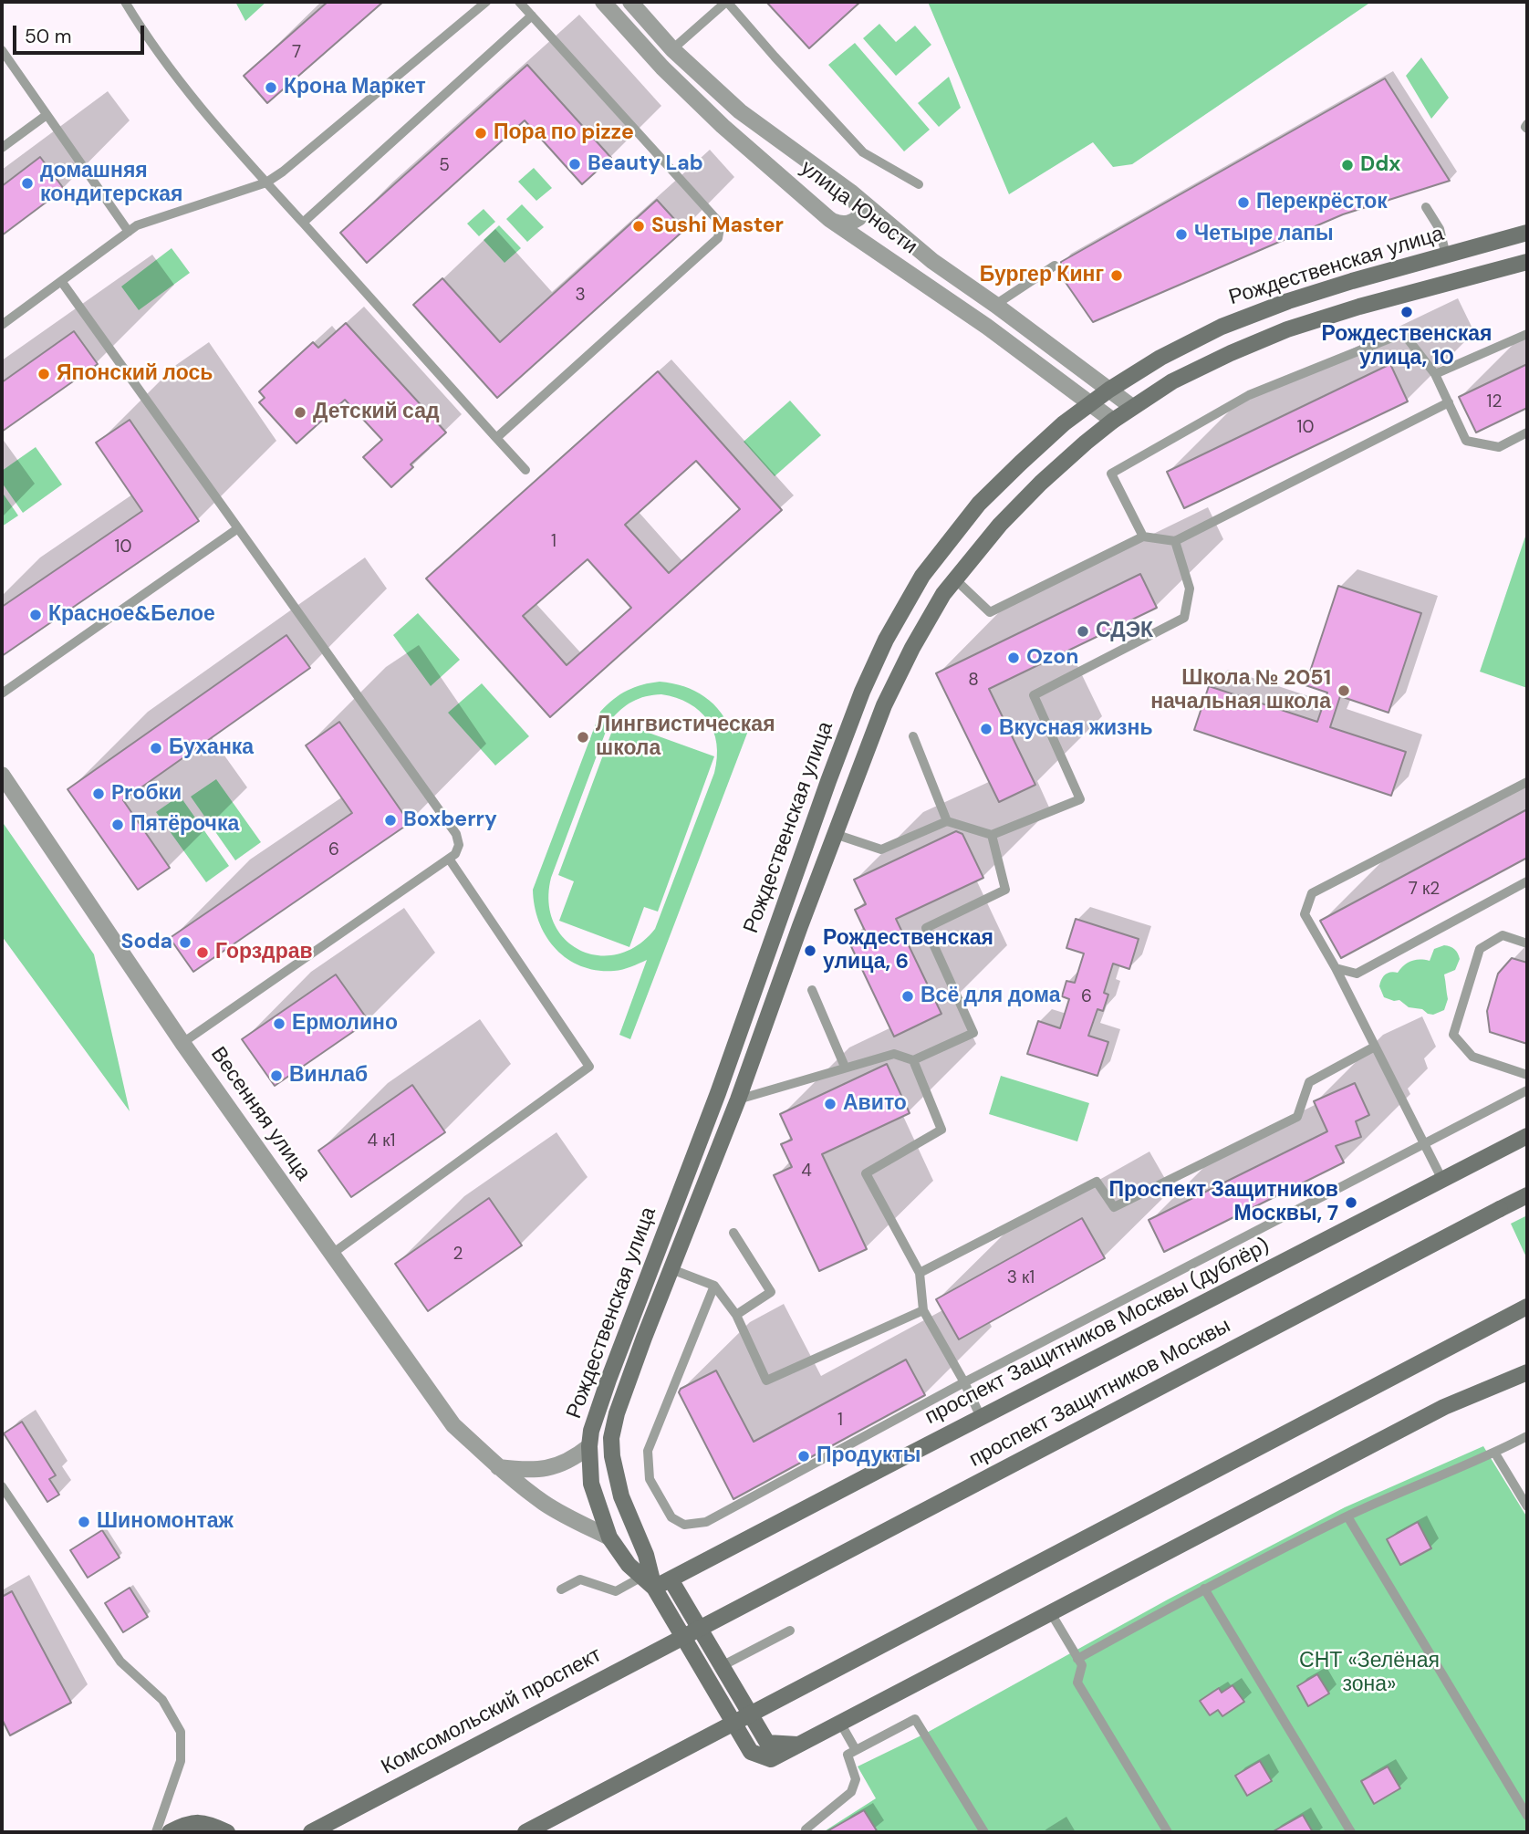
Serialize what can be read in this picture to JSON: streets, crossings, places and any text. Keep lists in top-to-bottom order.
{
  "streets": {
    "street": [
      "улица Юности",
      "Рождественская улица",
      "Весенняя улица",
      "проспект Защитников Москвы (дублёр)",
      "проспект Защитников Москвы",
      "Комсомольский проспект"
    ]
  },
  "crossings": [
    ["улица Юности", "Рождественская улица"],
    ["Рождественская улица", "Весенняя улица"],
    ["Рождественская улица", "проспект Защитников Москвы (дублёр)"],
    ["проспект Защитников Москвы", "Комсомольский проспект"]
  ],
  "parks": ["СНТ «Зелёная зона»"],
  "places": [
    "Крона Маркет",
    "Пора по pizze",
    "Beauty Lab",
    "Ddx",
    "домашняя кондитерская",
    "Перекрёсток",
    "Sushi Master",
    "Четыре лапы",
    "Бургер Кинг",
    "Рождественская улица, 10",
    "Японский лось",
    "Детский сад",
    "Красное&Белое",
    "СДЭК",
    "Ozon",
    "Школа № 2051 начальная школа",
    "Вкусная жизнь",
    "Лингвистическая школа",
    "Буханка",
    "Proбки",
    "Boxberry",
    "Пятёрочка",
    "Soda",
    "Рождественская улица, 6",
    "Горздрав",
    "Всё для дома",
    "Ермолино",
    "Винлаб",
    "Авито",
    "Проспект Защитников Москвы, 7",
    "Продукты",
    "Шиномонтаж"
  ],
  "house_numbers": [
    "7",
    "5",
    "3",
    "12",
    "10",
    "1",
    "10",
    "8",
    "6",
    "7 к2",
    "6",
    "4 к1",
    "4",
    "2",
    "3 к1",
    "1"
  ],
  "scale_bar": "50 m"
}
